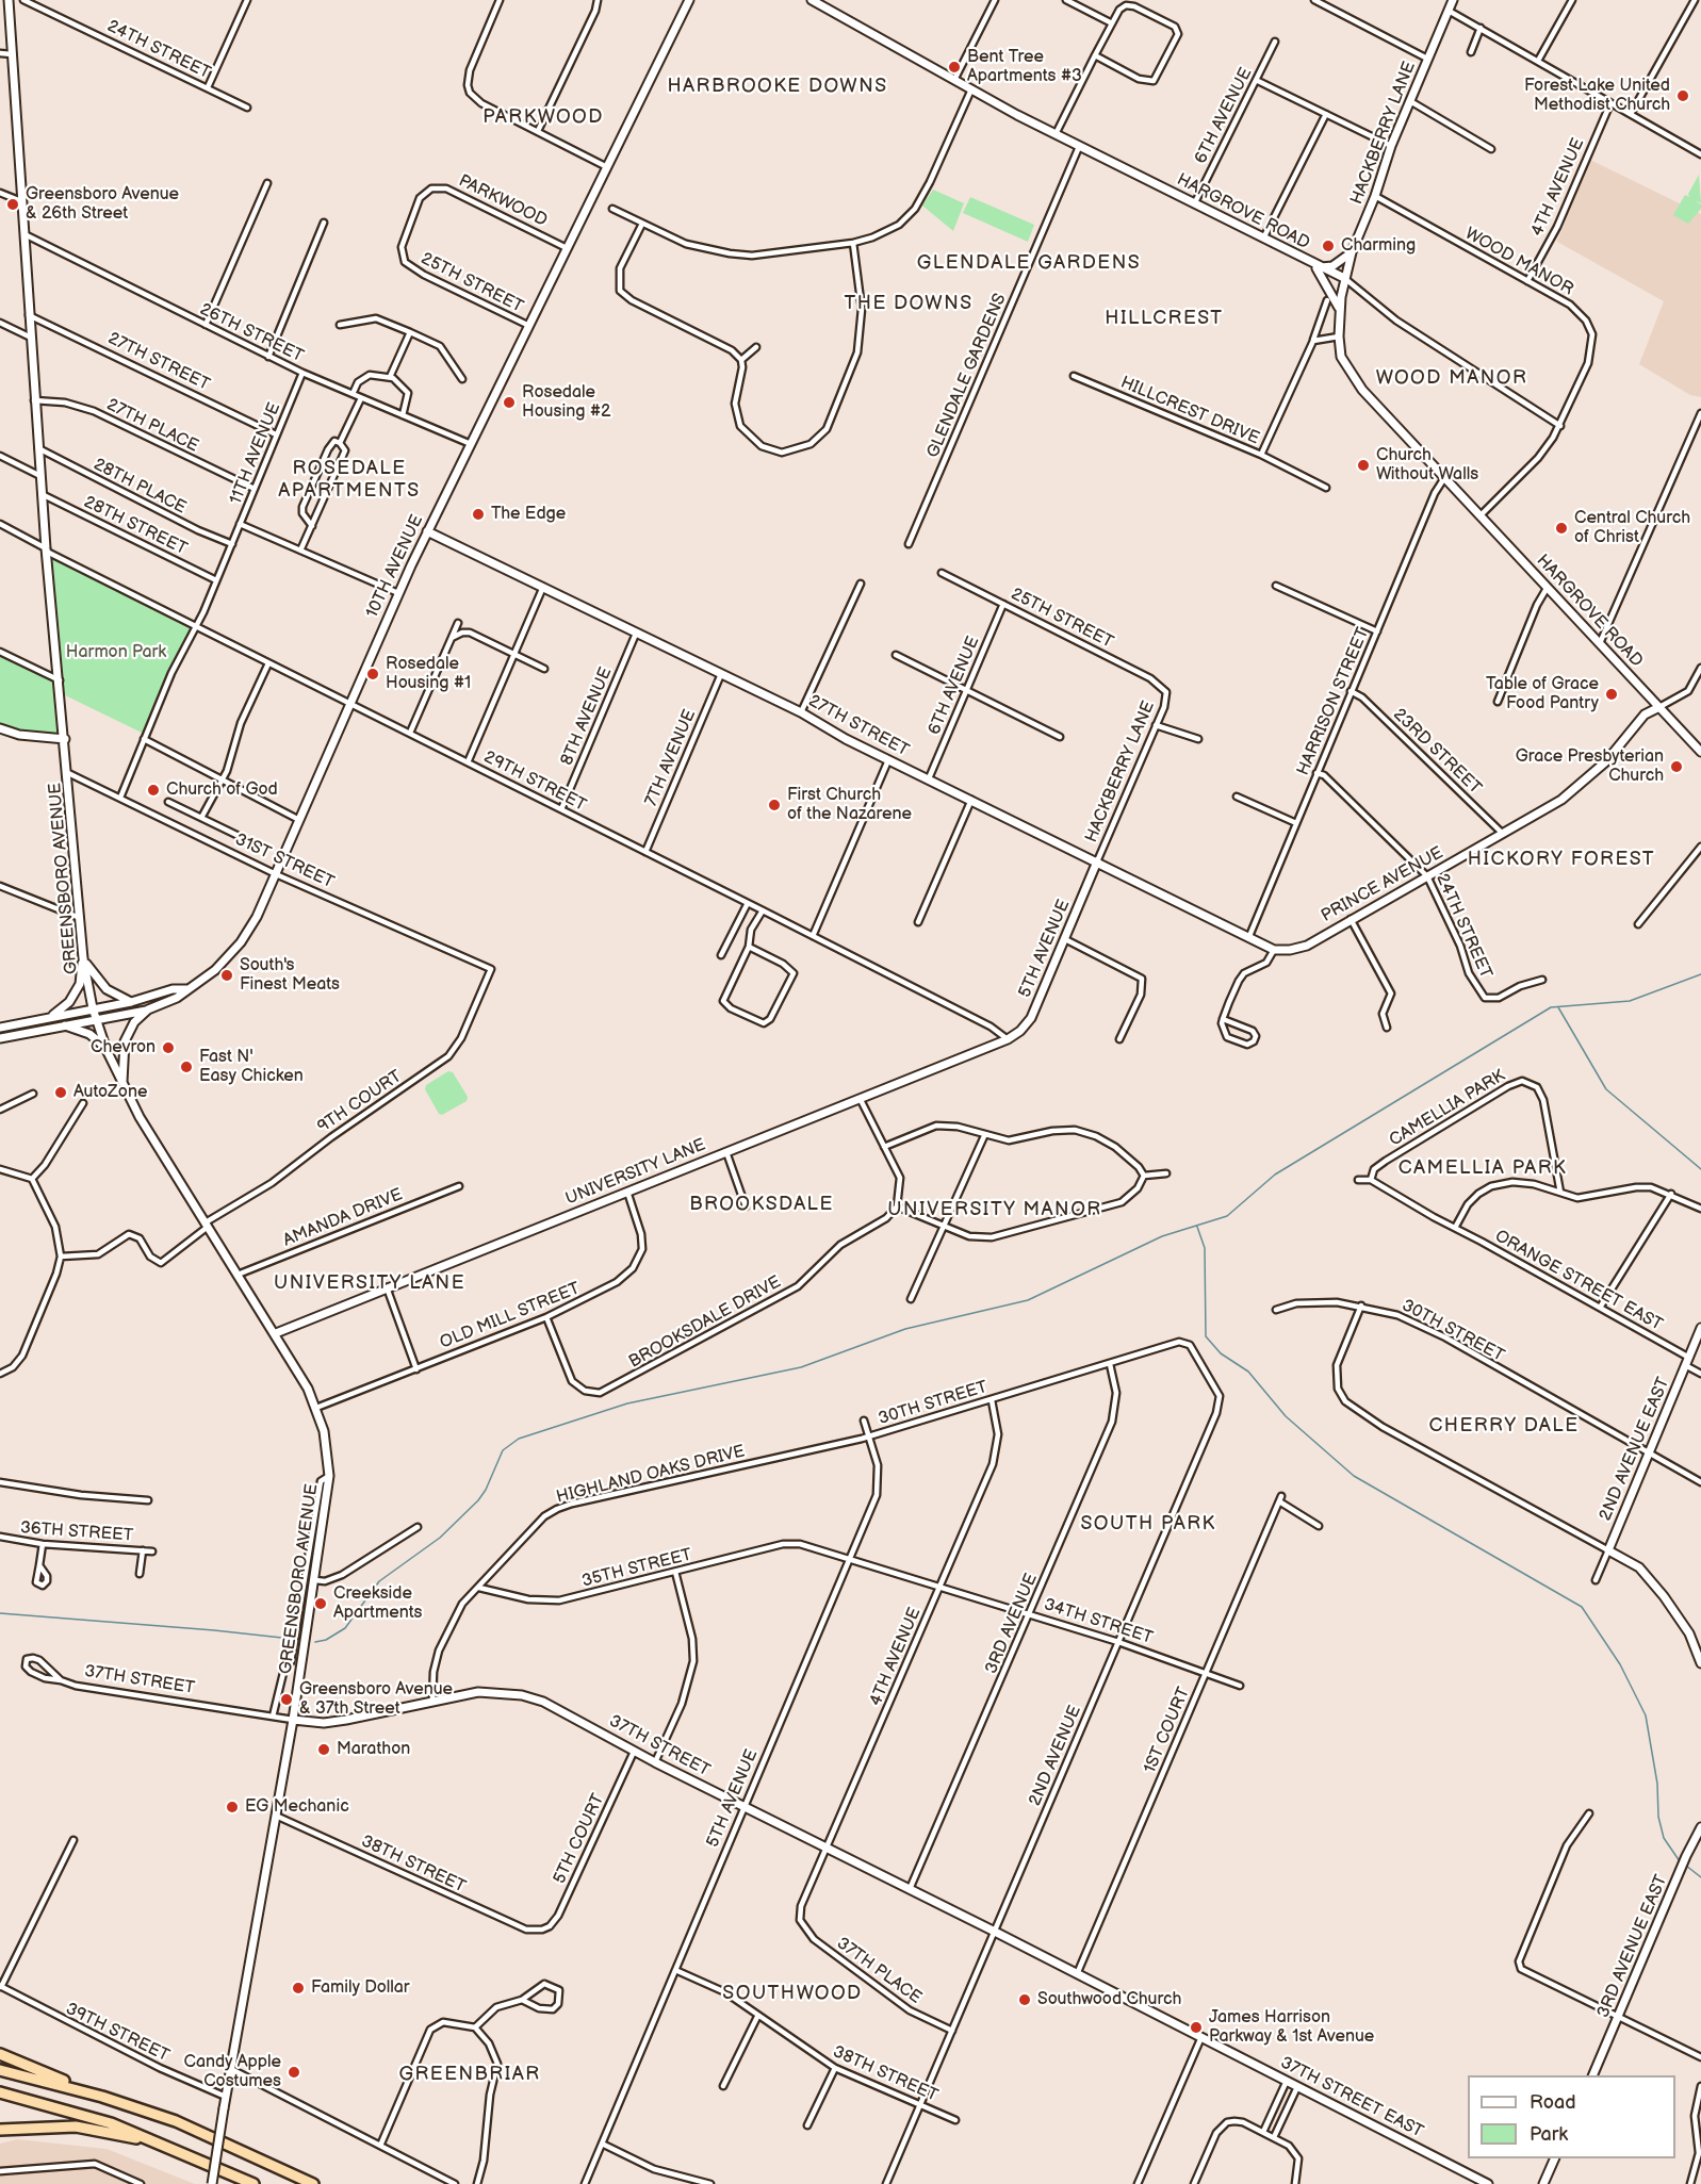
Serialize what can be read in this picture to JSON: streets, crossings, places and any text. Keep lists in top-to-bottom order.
{
  "streets": {
    "main road": [
      "HACKBERRY LANE",
      "HARGROVE ROAD",
      "27TH STREET",
      "10TH AVENUE",
      "GREENSBORO AVENUE",
      "PRINCE AVENUE",
      "5TH AVENUE",
      "UNIVERSITY LANE",
      "2ND AVENUE EAST",
      "37TH STREET",
      "3RD AVENUE EAST",
      "37TH STREET EAST"
    ],
    "street": [
      "24TH STREET",
      "6TH AVENUE",
      "4TH AVENUE",
      "PARKWOOD",
      "WOOD MANOR",
      "25TH STREET",
      "26TH STREET",
      "GLENDALE GARDENS",
      "HILLCREST DRIVE",
      "27TH PLACE",
      "11TH AVENUE",
      "28TH PLACE",
      "28TH STREET",
      "HARRISON STREET",
      "8TH AVENUE",
      "23RD STREET",
      "7TH AVENUE",
      "29TH STREET",
      "31ST STREET",
      "9TH COURT",
      "CAMELLIA PARK",
      "AMANDA DRIVE",
      "ORANGE STREET EAST",
      "OLD MILL STREET",
      "BROOKSDALE DRIVE",
      "30TH STREET",
      "HIGHLAND OAKS DRIVE",
      "36TH STREET",
      "35TH STREET",
      "34TH STREET",
      "3RD AVENUE",
      "1ST COURT",
      "2ND AVENUE",
      "5TH COURT",
      "38TH STREET",
      "37TH PLACE",
      "39TH STREET"
    ]
  },
  "crossings": [
    ["24TH STREET", "HARRISON STREET"],
    ["24TH STREET", "PRINCE AVENUE"],
    ["6TH AVENUE", "HARGROVE ROAD"],
    ["6TH AVENUE", "25TH STREET"],
    ["6TH AVENUE", "27TH STREET"],
    ["HACKBERRY LANE", "HARGROVE ROAD"],
    ["HACKBERRY LANE", "WOOD MANOR"],
    ["HACKBERRY LANE", "25TH STREET"],
    ["HACKBERRY LANE", "27TH STREET"],
    ["HACKBERRY LANE", "5TH AVENUE"],
    ["4TH AVENUE", "WOOD MANOR"],
    ["4TH AVENUE", "30TH STREET"],
    ["4TH AVENUE", "34TH STREET"],
    ["4TH AVENUE", "37TH STREET"],
    ["4TH AVENUE", "37TH PLACE"],
    ["PARKWOOD", "25TH STREET"],
    ["PARKWOOD", "10TH AVENUE"],
    ["HARGROVE ROAD", "WOOD MANOR"],
    ["HARGROVE ROAD", "GLENDALE GARDENS"],
    ["HARGROVE ROAD", "HARRISON STREET"],
    ["HARGROVE ROAD", "PRINCE AVENUE"],
    ["25TH STREET", "10TH AVENUE"],
    ["26TH STREET", "11TH AVENUE"],
    ["26TH STREET", "10TH AVENUE"],
    ["26TH STREET", "GREENSBORO AVENUE"],
    ["27TH STREET", "11TH AVENUE"],
    ["27TH STREET", "10TH AVENUE"],
    ["27TH STREET", "HARRISON STREET"],
    ["27TH STREET", "8TH AVENUE"],
    ["27TH STREET", "7TH AVENUE"],
    ["27TH STREET", "GREENSBORO AVENUE"],
    ["27TH STREET", "PRINCE AVENUE"],
    ["27TH STREET", "5TH AVENUE"],
    ["27TH PLACE", "11TH AVENUE"],
    ["27TH PLACE", "GREENSBORO AVENUE"],
    ["11TH AVENUE", "28TH PLACE"],
    ["11TH AVENUE", "28TH STREET"],
    ["28TH PLACE", "GREENSBORO AVENUE"],
    ["28TH STREET", "GREENSBORO AVENUE"],
    ["10TH AVENUE", "29TH STREET"],
    ["10TH AVENUE", "31ST STREET"],
    ["HARRISON STREET", "23RD STREET"],
    ["8TH AVENUE", "29TH STREET"],
    ["23RD STREET", "PRINCE AVENUE"],
    ["7TH AVENUE", "29TH STREET"],
    ["29TH STREET", "GREENSBORO AVENUE"],
    ["29TH STREET", "5TH AVENUE"],
    ["29TH STREET", "UNIVERSITY LANE"],
    ["31ST STREET", "GREENSBORO AVENUE"],
    ["31ST STREET", "9TH COURT"],
    ["GREENSBORO AVENUE", "9TH COURT"],
    ["GREENSBORO AVENUE", "UNIVERSITY LANE"],
    ["GREENSBORO AVENUE", "AMANDA DRIVE"],
    ["GREENSBORO AVENUE", "OLD MILL STREET"],
    ["GREENSBORO AVENUE", "37TH STREET"],
    ["GREENSBORO AVENUE", "38TH STREET"],
    ["GREENSBORO AVENUE", "39TH STREET"],
    ["5TH AVENUE", "UNIVERSITY LANE"],
    ["5TH AVENUE", "30TH STREET"],
    ["5TH AVENUE", "HIGHLAND OAKS DRIVE"],
    ["5TH AVENUE", "34TH STREET"],
    ["5TH AVENUE", "37TH STREET"],
    ["5TH AVENUE", "38TH STREET"],
    ["UNIVERSITY LANE", "OLD MILL STREET"],
    ["ORANGE STREET EAST", "2ND AVENUE EAST"],
    ["OLD MILL STREET", "BROOKSDALE DRIVE"],
    ["30TH STREET", "2ND AVENUE EAST"],
    ["30TH STREET", "HIGHLAND OAKS DRIVE"],
    ["30TH STREET", "3RD AVENUE"],
    ["30TH STREET", "2ND AVENUE"],
    ["HIGHLAND OAKS DRIVE", "35TH STREET"],
    ["HIGHLAND OAKS DRIVE", "37TH STREET"],
    ["35TH STREET", "34TH STREET"],
    ["34TH STREET", "3RD AVENUE"],
    ["34TH STREET", "1ST COURT"],
    ["34TH STREET", "2ND AVENUE"],
    ["3RD AVENUE", "37TH STREET"],
    ["37TH STREET", "1ST COURT"],
    ["37TH STREET", "2ND AVENUE"],
    ["37TH STREET", "5TH COURT"],
    ["37TH STREET", "37TH STREET EAST"],
    ["2ND AVENUE", "38TH STREET"],
    ["2ND AVENUE", "37TH PLACE"],
    ["5TH COURT", "38TH STREET"]
  ],
  "districts": [
    "HARBROOKE DOWNS",
    "PARKWOOD",
    "GLENDALE GARDENS",
    "THE DOWNS",
    "HILLCREST",
    "WOOD MANOR",
    "ROSEDALE APARTMENTS",
    "HICKORY FOREST",
    "CAMELLIA PARK",
    "BROOKSDALE",
    "UNIVERSITY MANOR",
    "UNIVERSITY LANE",
    "CHERRY DALE",
    "SOUTH PARK",
    "SOUTHWOOD",
    "GREENBRIAR"
  ],
  "parks": ["Harmon Park"],
  "places": [
    "Bent Tree Apartments #3",
    "Forest Lake United Methodist Church",
    "Greensboro Avenue & 26th Street",
    "Charming",
    "Rosedale Housing #2",
    "Church Without Walls",
    "The Edge",
    "Central Church of Christ",
    "Rosedale Housing #1",
    "Table of Grace Food Pantry",
    "Grace Presbyterian Church",
    "Church of God",
    "First Church of the Nazarene",
    "South's Finest Meats",
    "Chevron",
    "Fast N' Easy Chicken",
    "AutoZone",
    "Creekside Apartments",
    "Greensboro Avenue & 37th Street",
    "Marathon",
    "EG Mechanic",
    "Family Dollar",
    "Southwood Church",
    "James Harrison Parkway & 1st Avenue",
    "Candy Apple Costumes"
  ],
  "legend": ["Road", "Park"]
}
